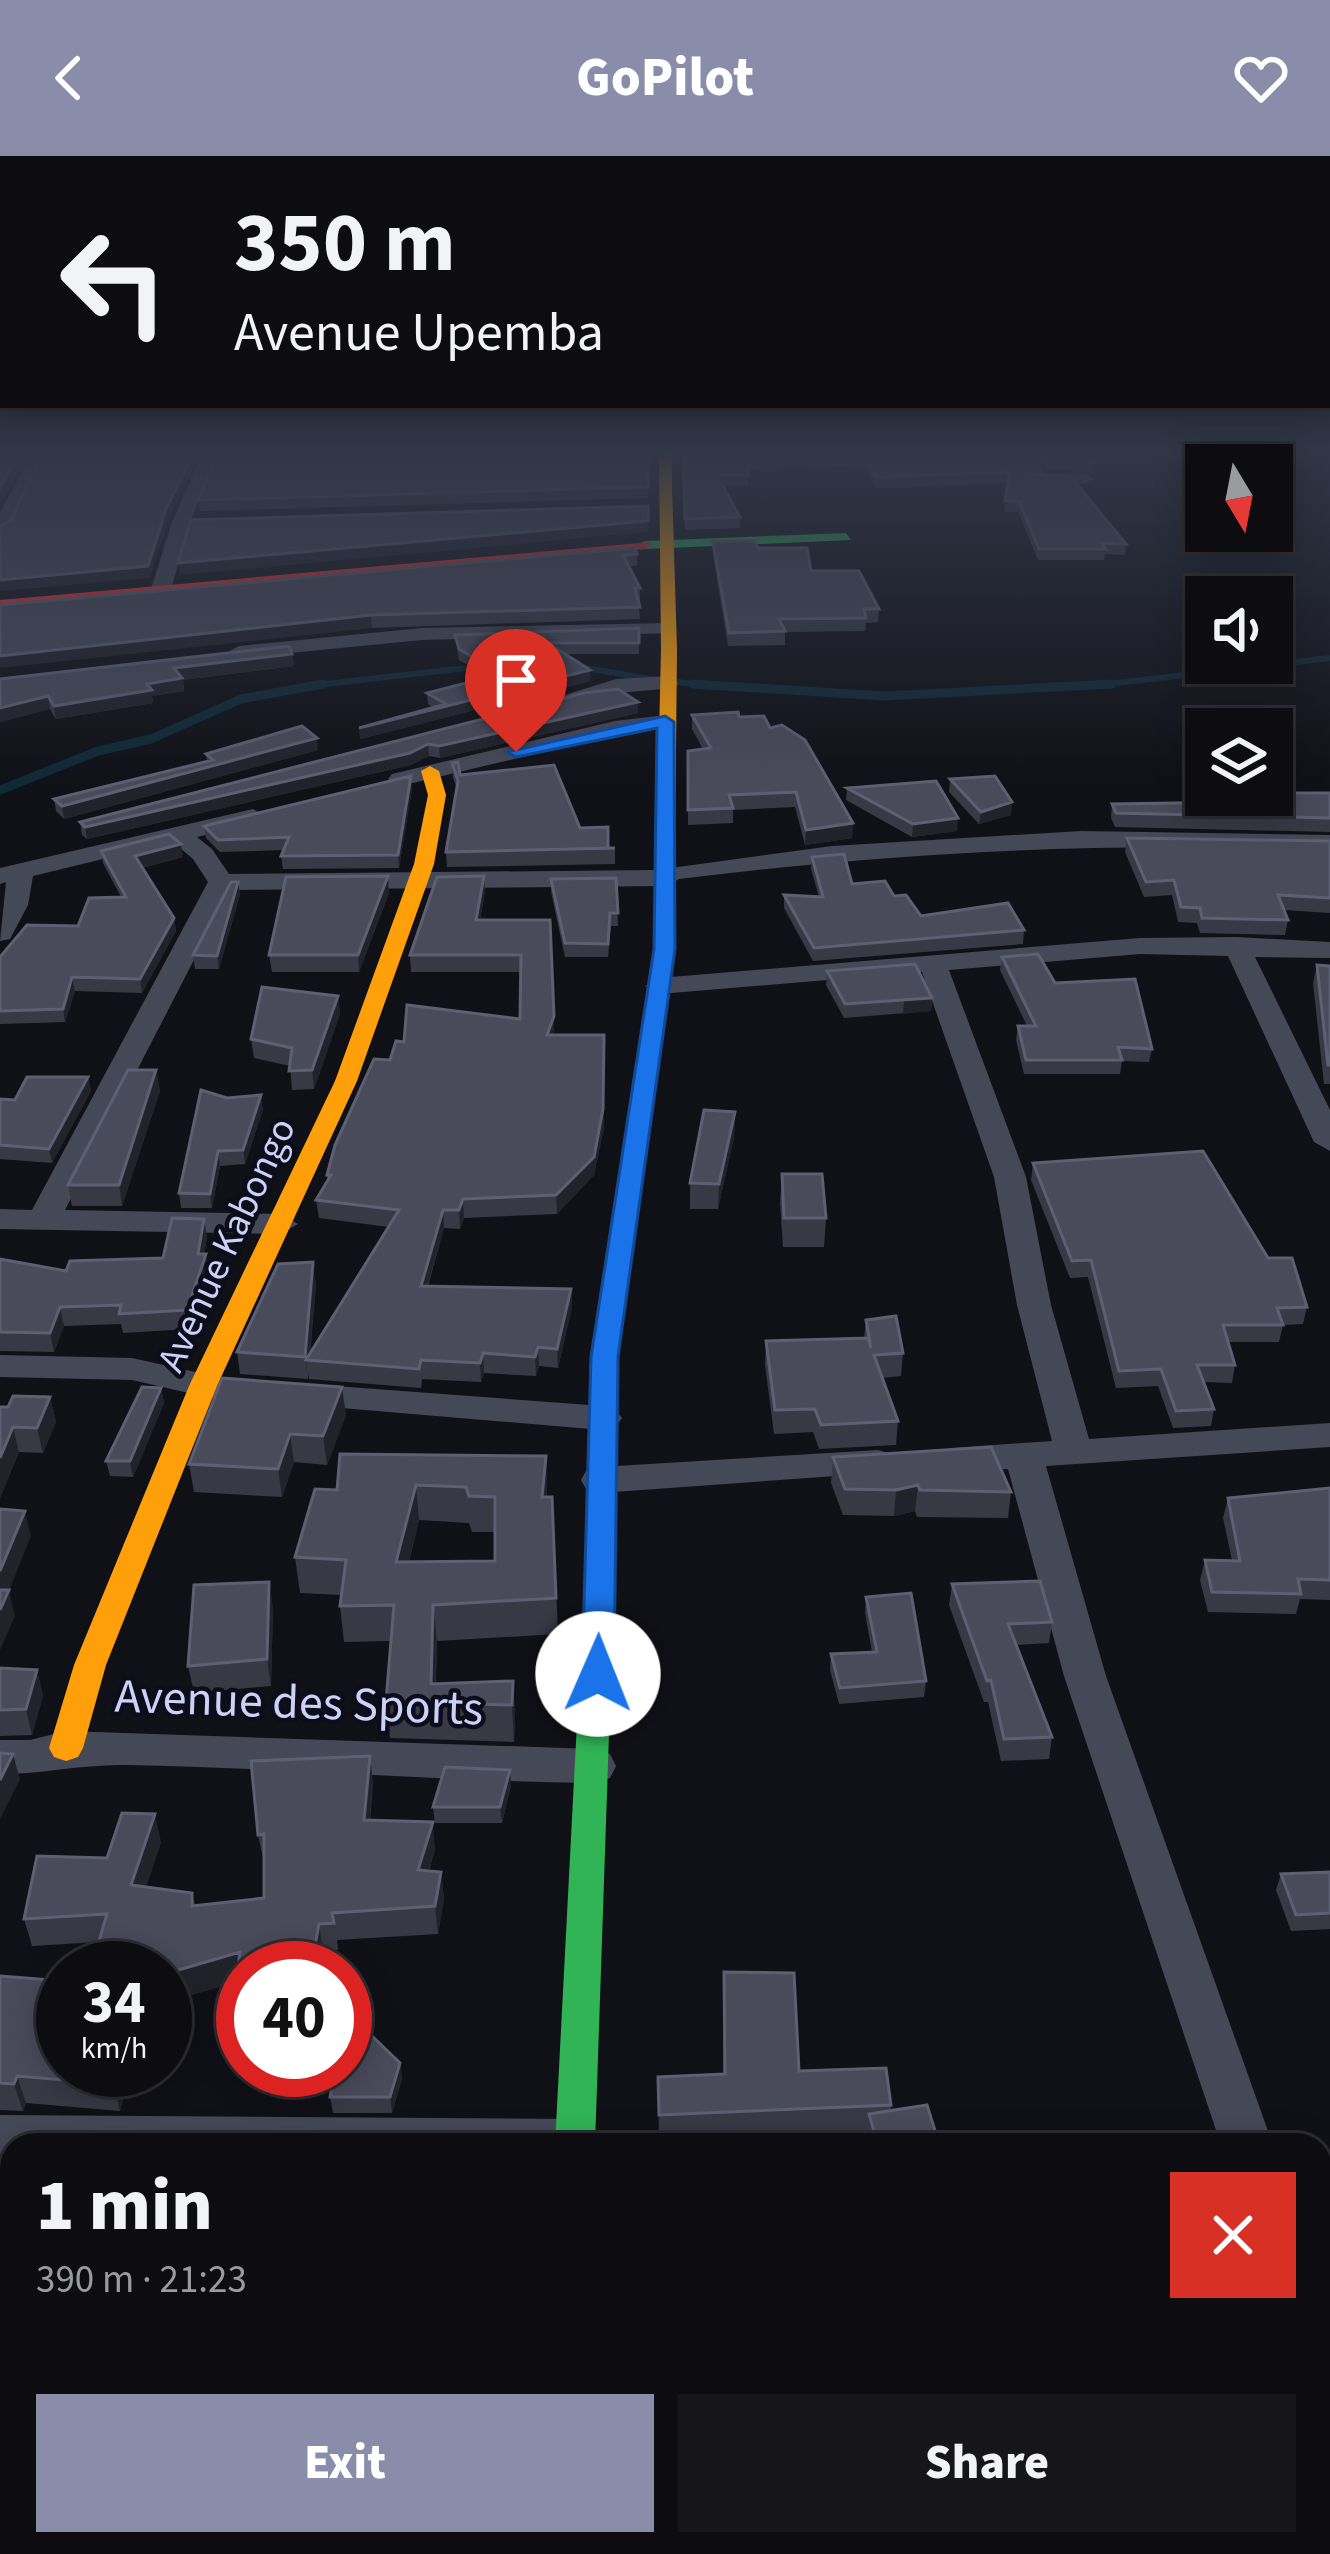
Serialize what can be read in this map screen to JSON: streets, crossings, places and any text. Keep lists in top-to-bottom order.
{
  "streets": {
    "street": ["Avenue Kabongo", "Avenue des Sports"]
  },
  "crossings": [
    ["Avenue Kabongo", "Avenue des Sports"]
  ],
  "north": "bottom",
  "page": {
    "header": "GoPilot",
    "turn": ["350 m", "Avenue Upemba"],
    "speed": "34 km/h",
    "limit": "40",
    "heading": ["1 min", "390 m · 21:23"],
    "buttons": ["Exit", "Share"]
  }
}
